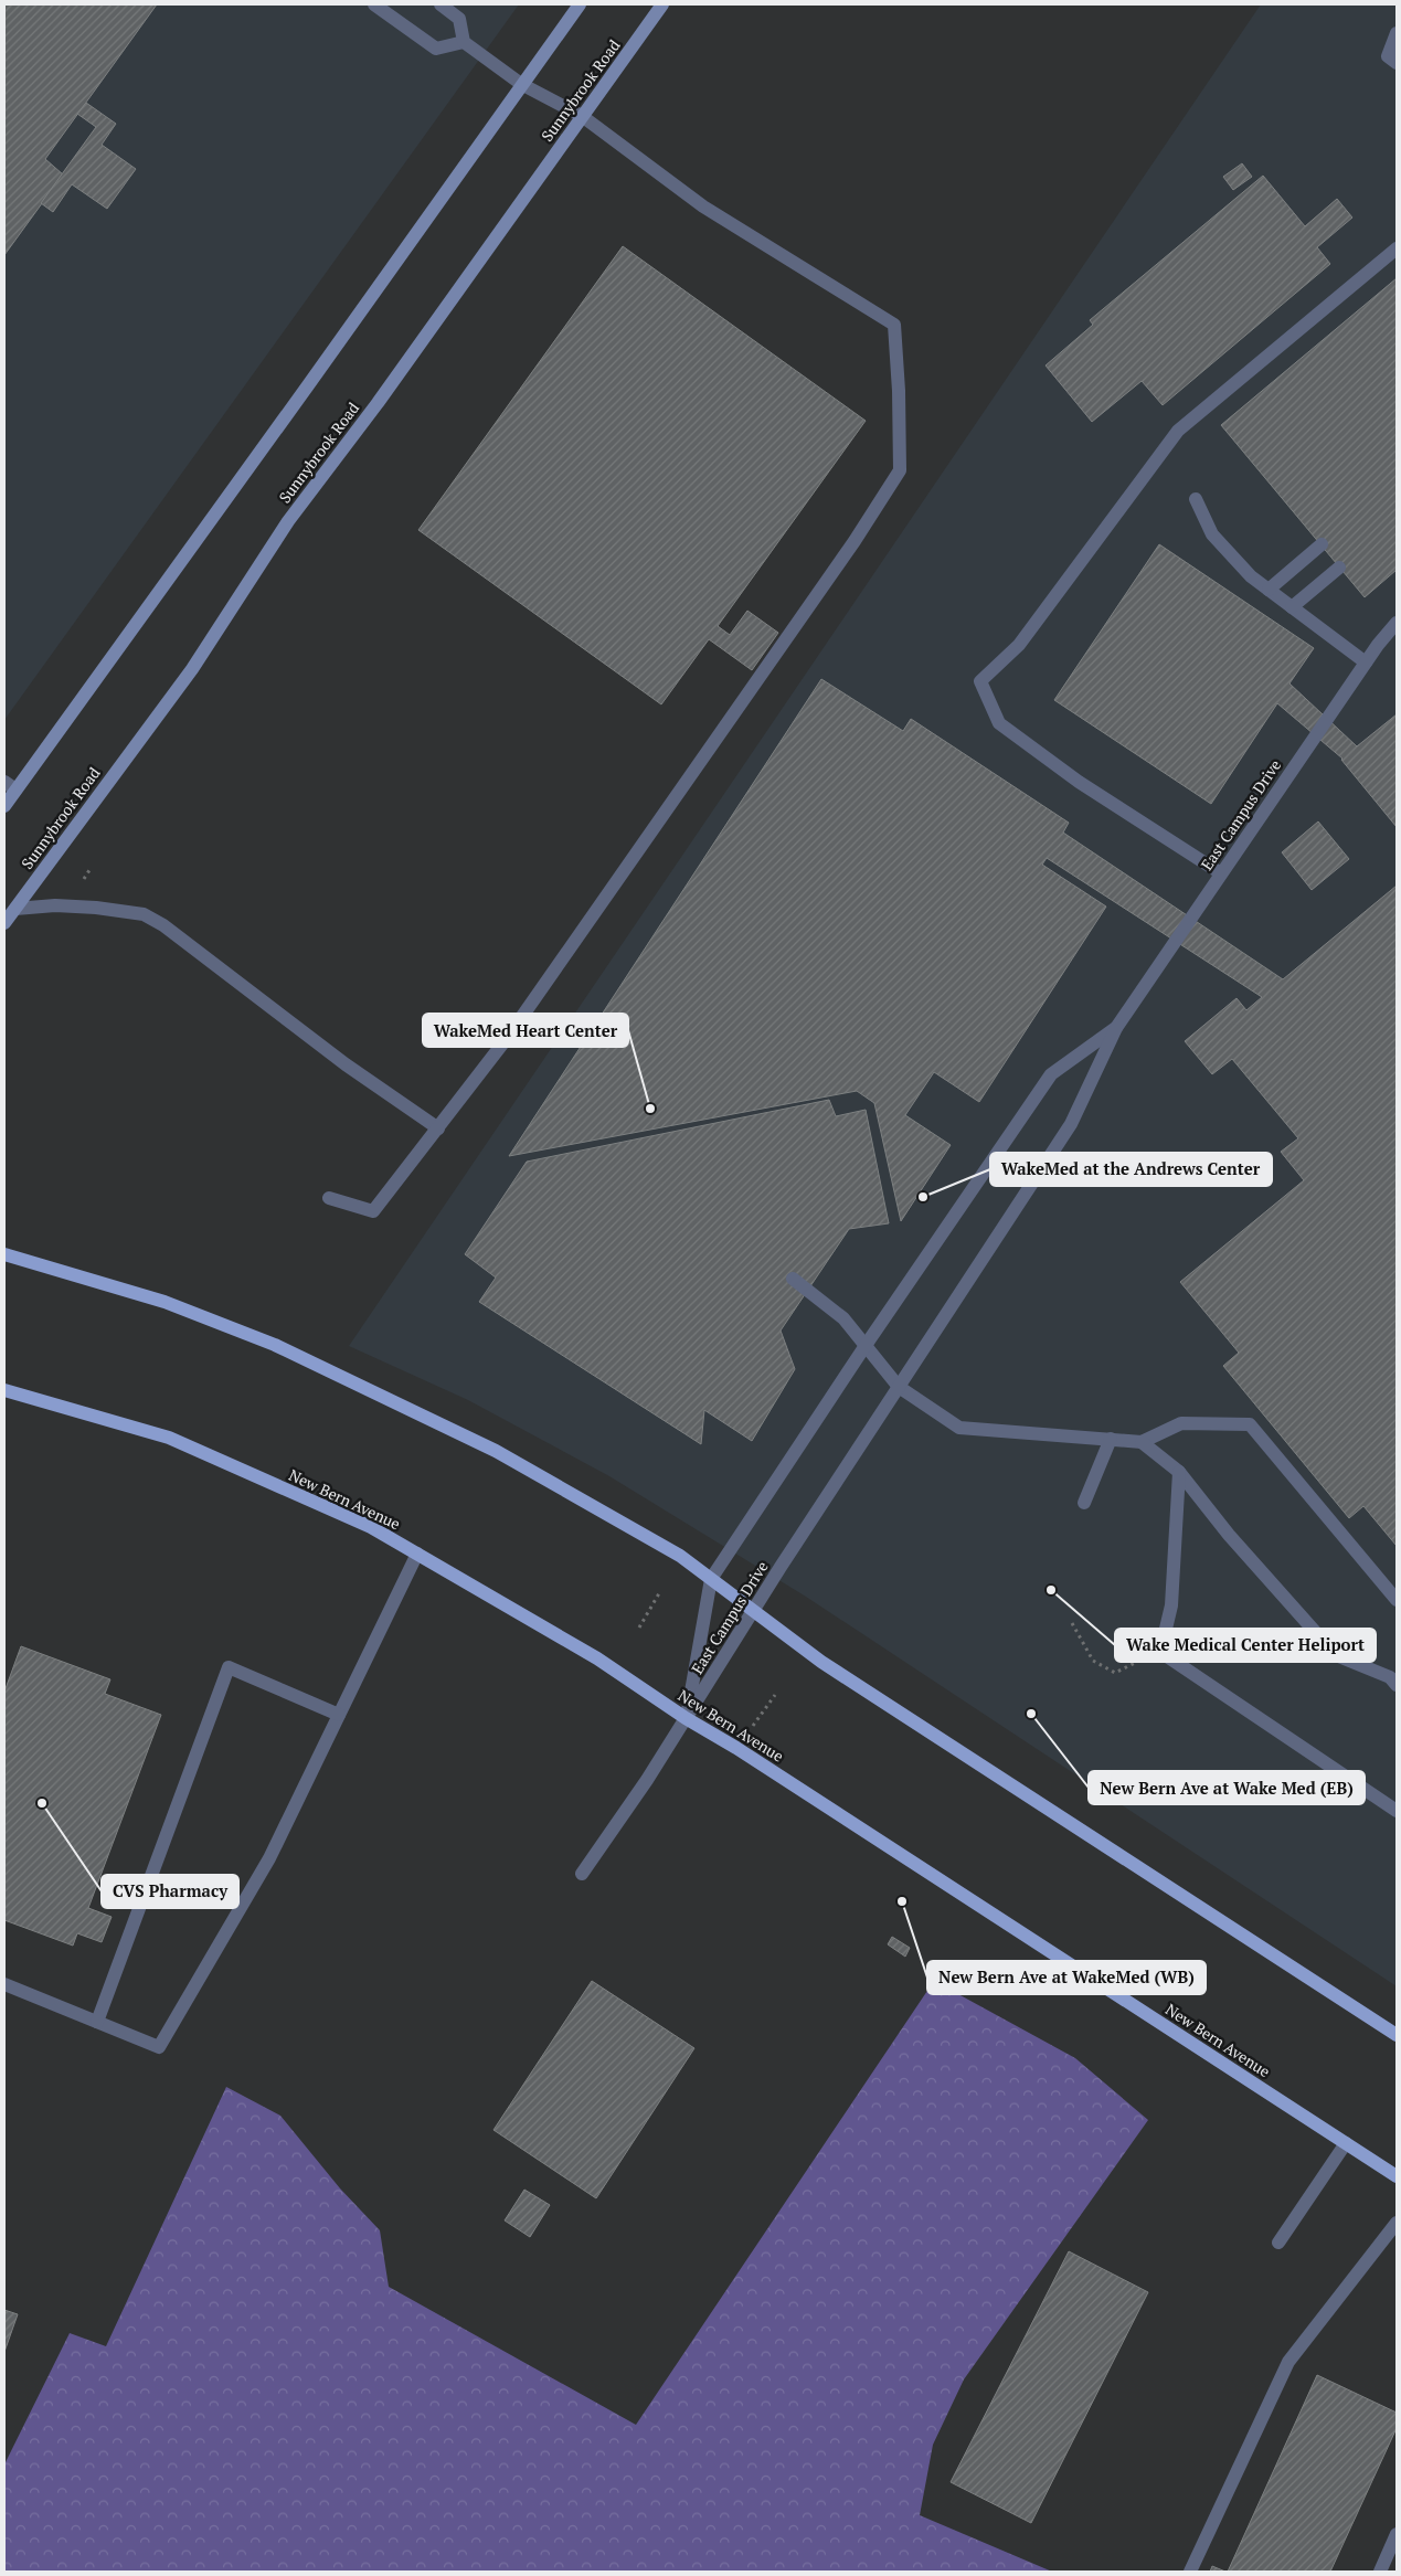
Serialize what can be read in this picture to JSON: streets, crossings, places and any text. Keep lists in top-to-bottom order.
{
  "streets": {
    "main road": ["Sunnybrook Road", "New Bern Avenue"],
    "lane": ["East Campus Drive"]
  },
  "crossings": [
    ["East Campus Drive", "New Bern Avenue"]
  ],
  "places": [
    "WakeMed Heart Center",
    "WakeMed at the Andrews Center",
    "Wake Medical Center Heliport",
    "New Bern Ave at Wake Med (EB)",
    "CVS Pharmacy",
    "New Bern Ave at WakeMed (WB)"
  ]
}
